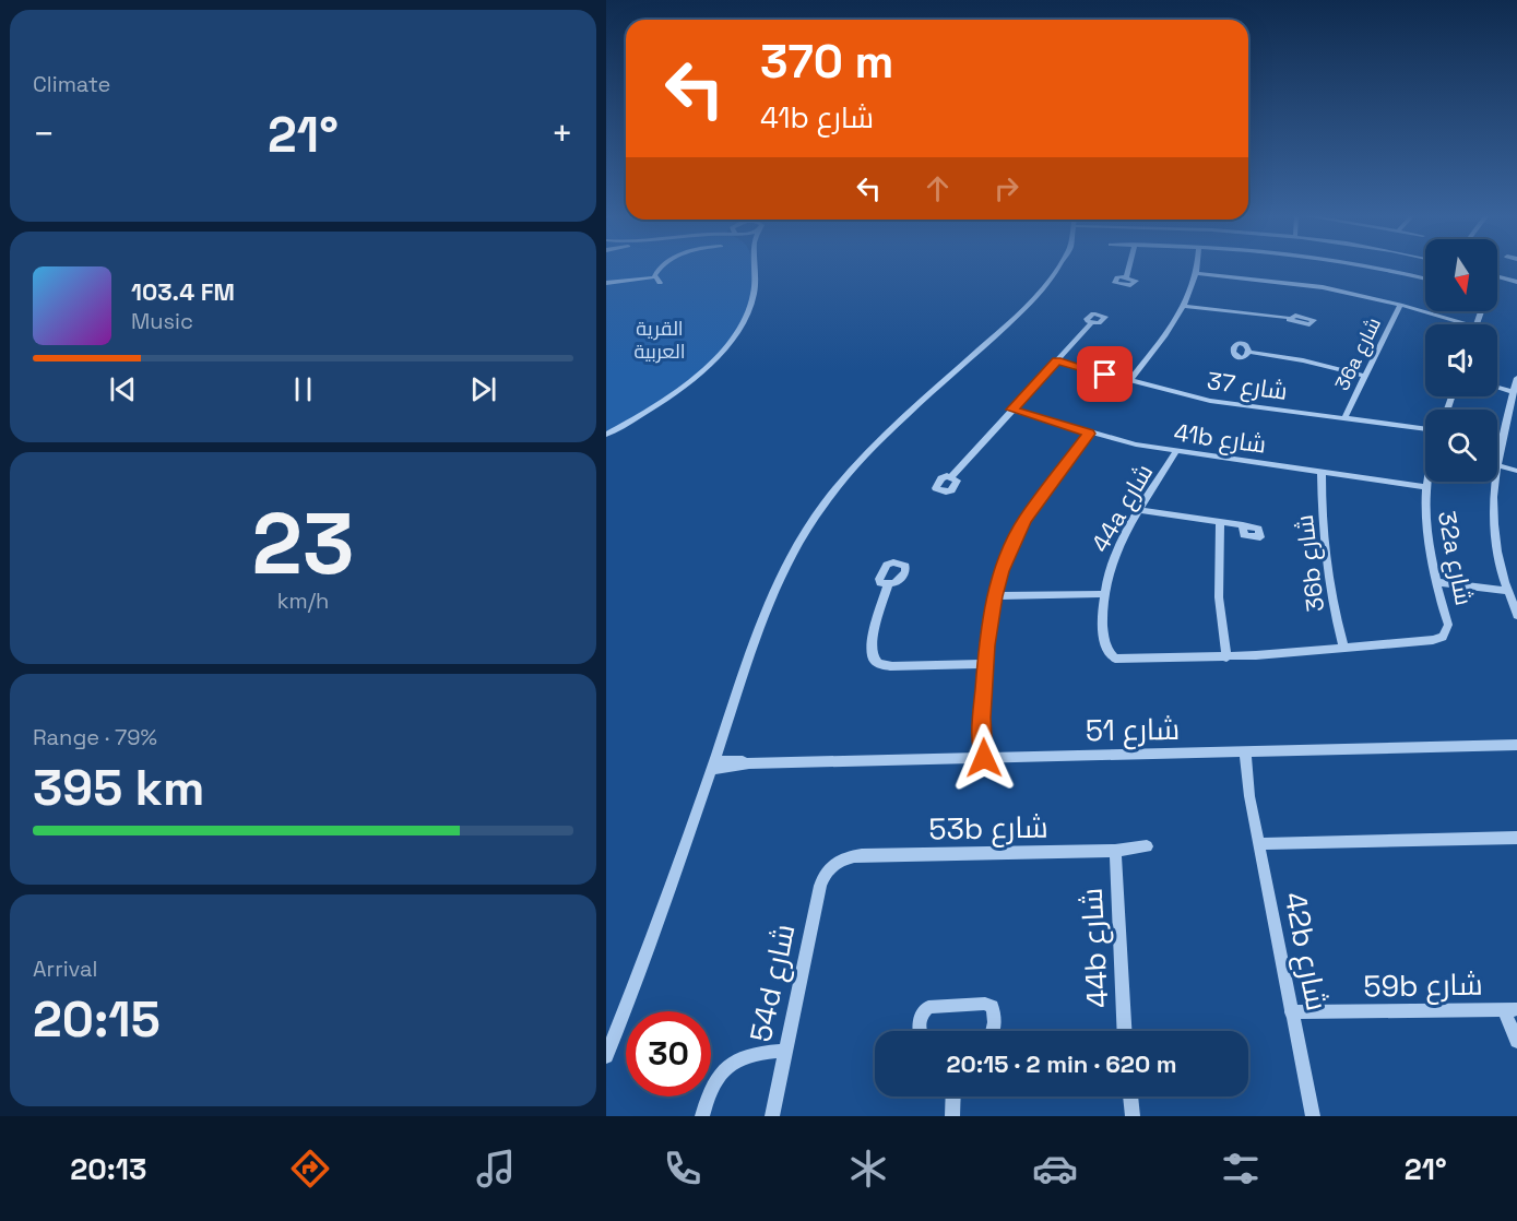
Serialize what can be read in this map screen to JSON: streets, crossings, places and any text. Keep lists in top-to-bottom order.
{
  "streets": {
    "street": [
      "36a شارع",
      "شارع 37",
      "41b شارع",
      "44a شارع",
      "32a شارع",
      "36b شارع",
      "شارع 51",
      "53b شارع",
      "44b شارع",
      "42b شارع",
      "54d شارع",
      "59b شارع"
    ]
  },
  "crossings": [
    ["36a شارع", "شارع 37"],
    ["41b شارع", "44a شارع"],
    ["41b شارع", "32a شارع"],
    ["41b شارع", "36b شارع"],
    ["32a شارع", "36b شارع"],
    ["شارع 51", "42b شارع"],
    ["53b شارع", "44b شارع"],
    ["53b شارع", "54d شارع"],
    ["42b شارع", "59b شارع"]
  ],
  "parks": ["القرية العربية"],
  "north": "bottom",
  "page": {
    "tile": [
      "Climate",
      ["23", "km/h"],
      ["Range · 79%", "395 km"],
      ["Arrival", "20:15"]
    ],
    "turn": ["370 m", "41b شارع"],
    "heat": ["−", "21°", "+"],
    "song": ["103.4 FM", "Music"],
    "limit": "30",
    "trip": "20:15 · 2 min · 620 m",
    "tabs": ["20:13", "21°"]
  }
}
